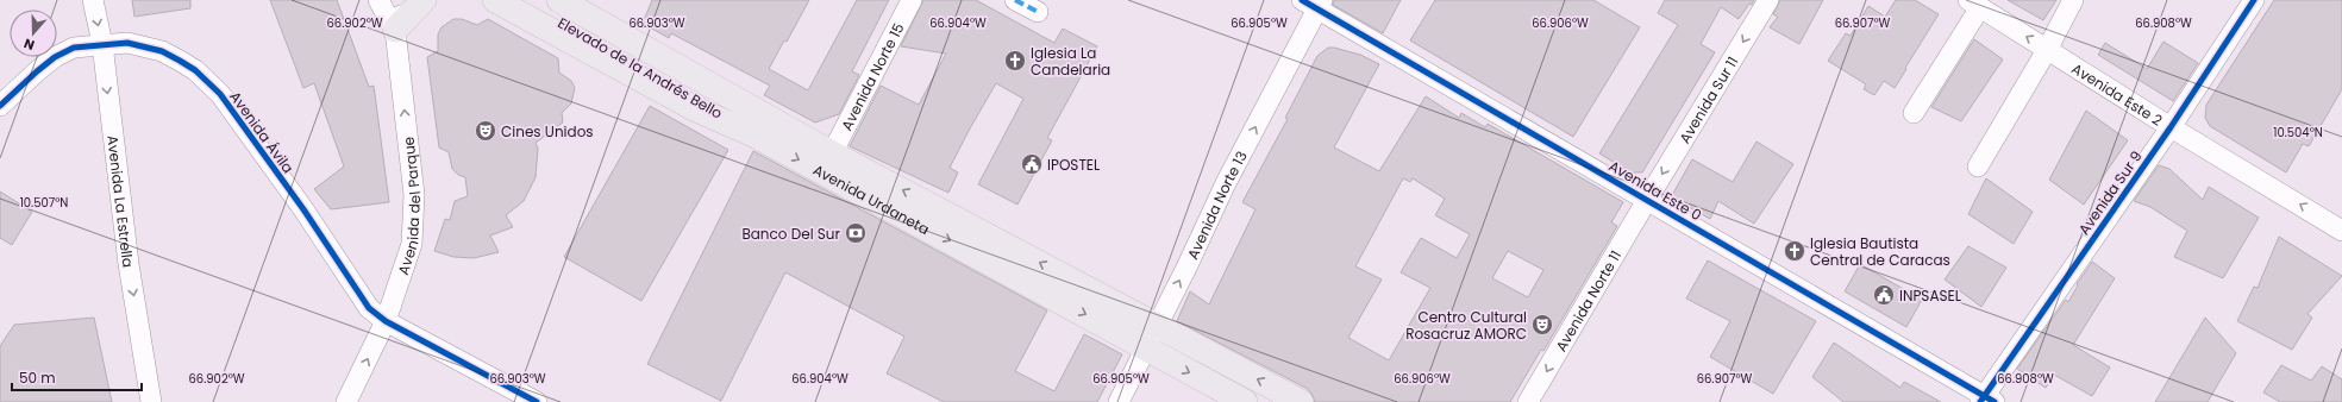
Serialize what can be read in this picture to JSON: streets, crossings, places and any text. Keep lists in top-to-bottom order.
{
  "streets": {
    "main road": ["Elevado de la Andrés Bello", "Avenida Urdaneta"],
    "street": [
      "Avenida Norte 15",
      "Avenida Este 2",
      "Avenida Sur 11",
      "Avenida Ávila",
      "Avenida Este 0",
      "Avenida Sur 9",
      "Avenida La Estrella",
      "Avenida Norte 13",
      "Avenida del Parque",
      "Avenida Norte 11"
    ]
  },
  "crossings": [
    ["Elevado de la Andrés Bello", "Avenida Urdaneta"],
    ["Avenida Norte 15", "Avenida Urdaneta"],
    ["Avenida Este 2", "Avenida Sur 9"],
    ["Avenida Sur 11", "Avenida Este 0"],
    ["Avenida Sur 11", "Avenida Norte 11"],
    ["Avenida Ávila", "Avenida La Estrella"],
    ["Avenida Ávila", "Avenida del Parque"],
    ["Avenida Este 0", "Avenida Sur 9"],
    ["Avenida Este 0", "Avenida Norte 13"],
    ["Avenida Este 0", "Avenida Norte 11"],
    ["Avenida Urdaneta", "Avenida Norte 13"]
  ],
  "one_way": [
    "Avenida Este 2",
    "Avenida Sur 11",
    "Avenida La Estrella",
    "Avenida Norte 13",
    "Avenida del Parque",
    "Avenida Norte 11"
  ],
  "places": {
    "church": ["Iglesia La Candelaria", "Iglesia Bautista Central de Caracas"],
    "theatre": ["Cines Unidos", "Centro Cultural Rosacruz AMORC"],
    "public building": ["IPOSTEL", "INPSASEL"],
    "bank": ["Banco Del Sur"]
  },
  "scale_bar": "50 m",
  "north": "bottom",
  "coordinates": [
    "66.902°W",
    "66.903°W",
    "66.904°W",
    "66.905°W",
    "66.906°W",
    "66.907°W",
    "66.908°W",
    "10.504°N",
    "10.507°N"
  ]
}
